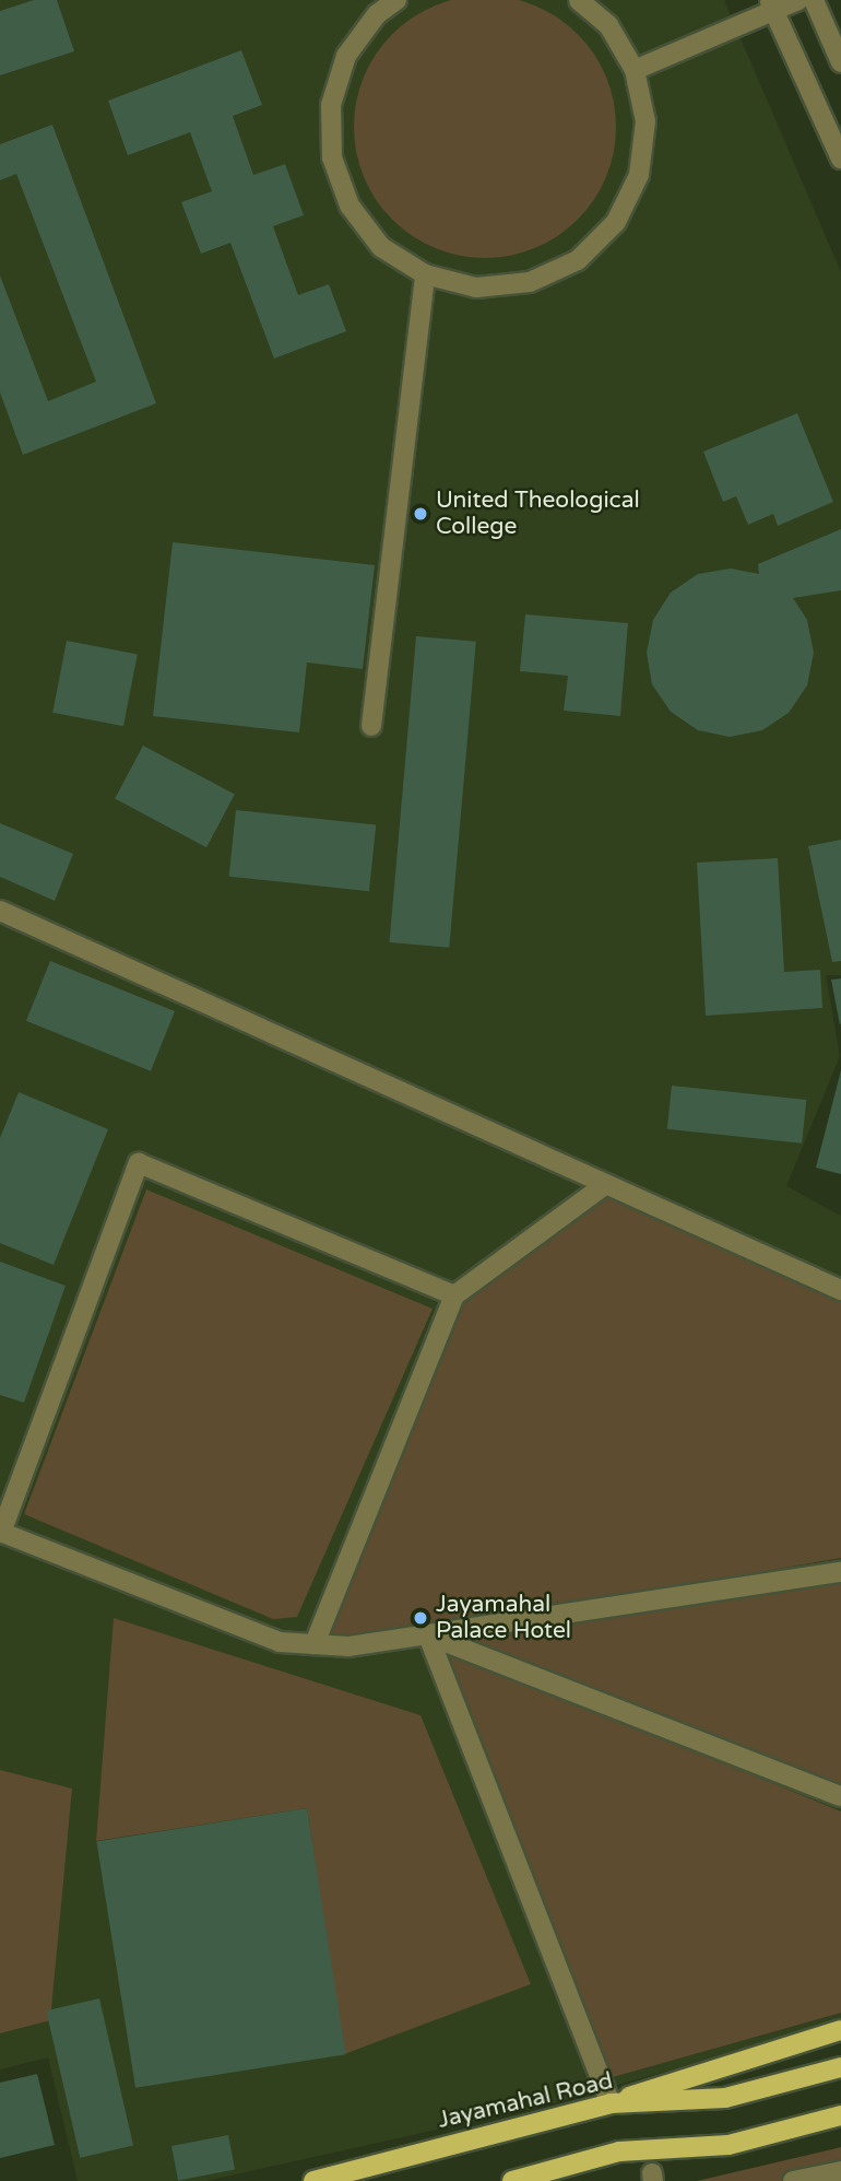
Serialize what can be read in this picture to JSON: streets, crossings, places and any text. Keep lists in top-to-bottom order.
{
  "streets": {
    "main road": ["Jayamahal Road"]
  },
  "places": ["United Theological College", "Jayamahal Palace Hotel"]
}
